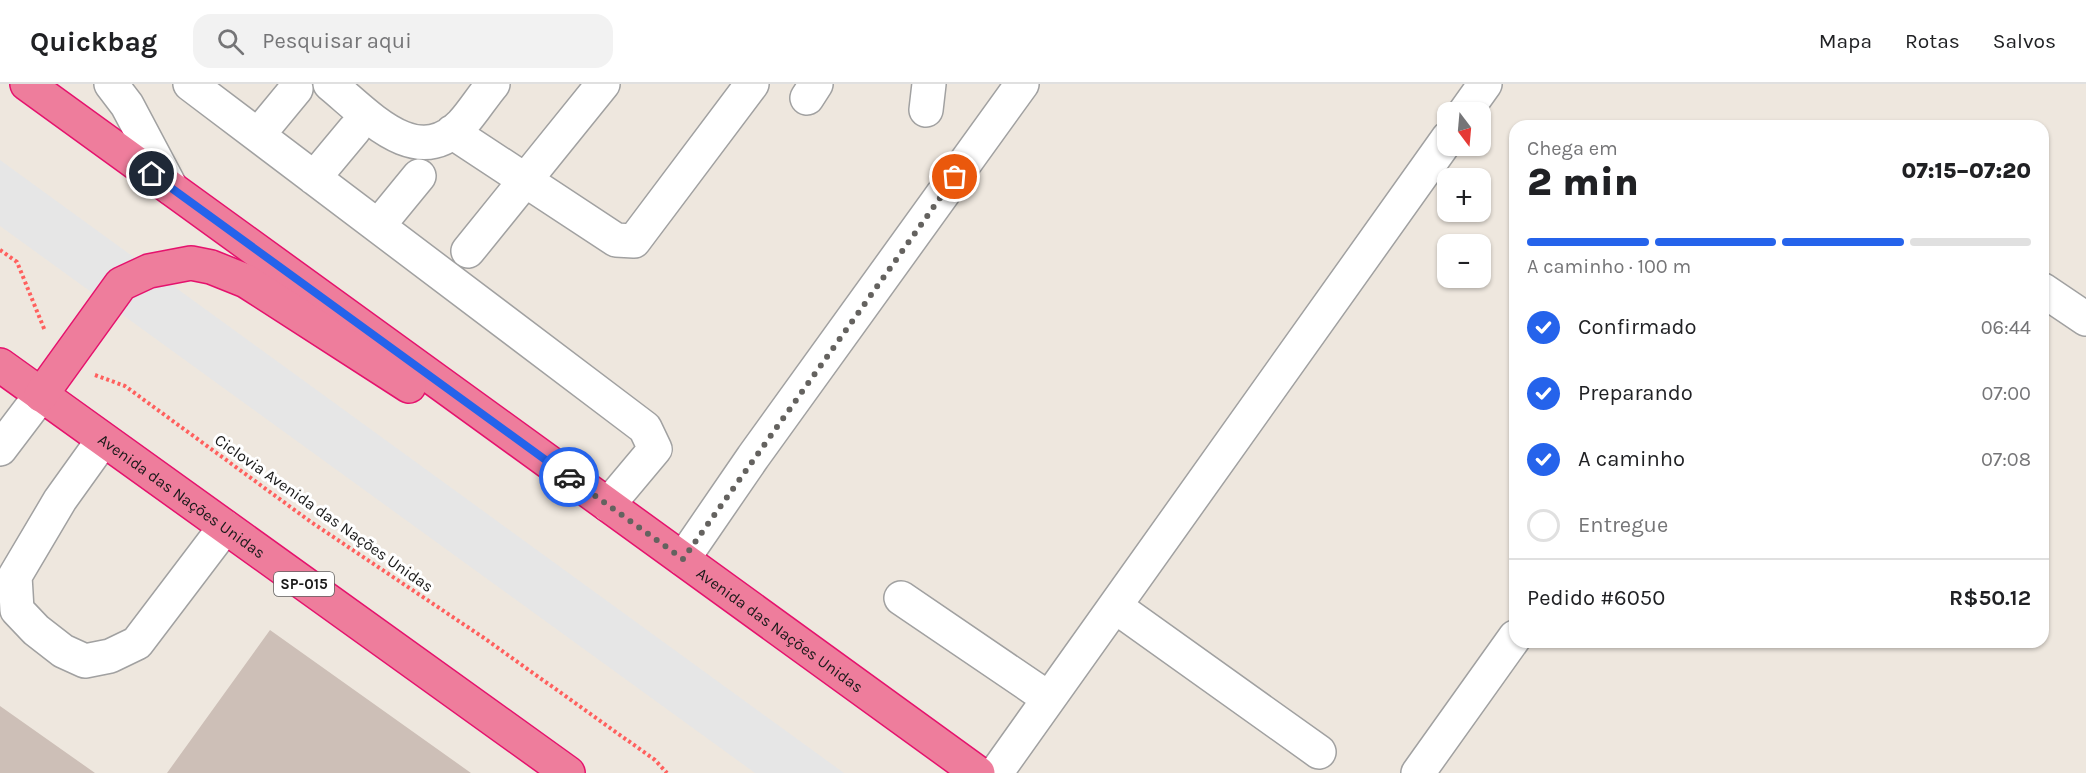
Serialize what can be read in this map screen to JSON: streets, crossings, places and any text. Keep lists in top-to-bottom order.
{
  "streets": {
    "highway": ["Avenida das Nações Unidas", "SP-015"],
    "path": ["Ciclovia Avenida das Nações Unidas"]
  },
  "north": "bottom",
  "page": {
    "header": "Quickbag",
    "search": "Pesquisar aqui",
    "nav": ["Mapa", "Rotas", "Salvos"],
    "map_buttons": ["+", "−"],
    "heading": ["2 min", "Chega em", "07:15–07:20"],
    "panel": ["Pedido #6050", "R$50.12"],
    "bar": "A caminho · 100 m",
    "list": [
      ["Confirmado", "06:44"],
      ["Preparando", "07:00"],
      ["A caminho", "07:08"],
      "Entregue"
    ]
  }
}
